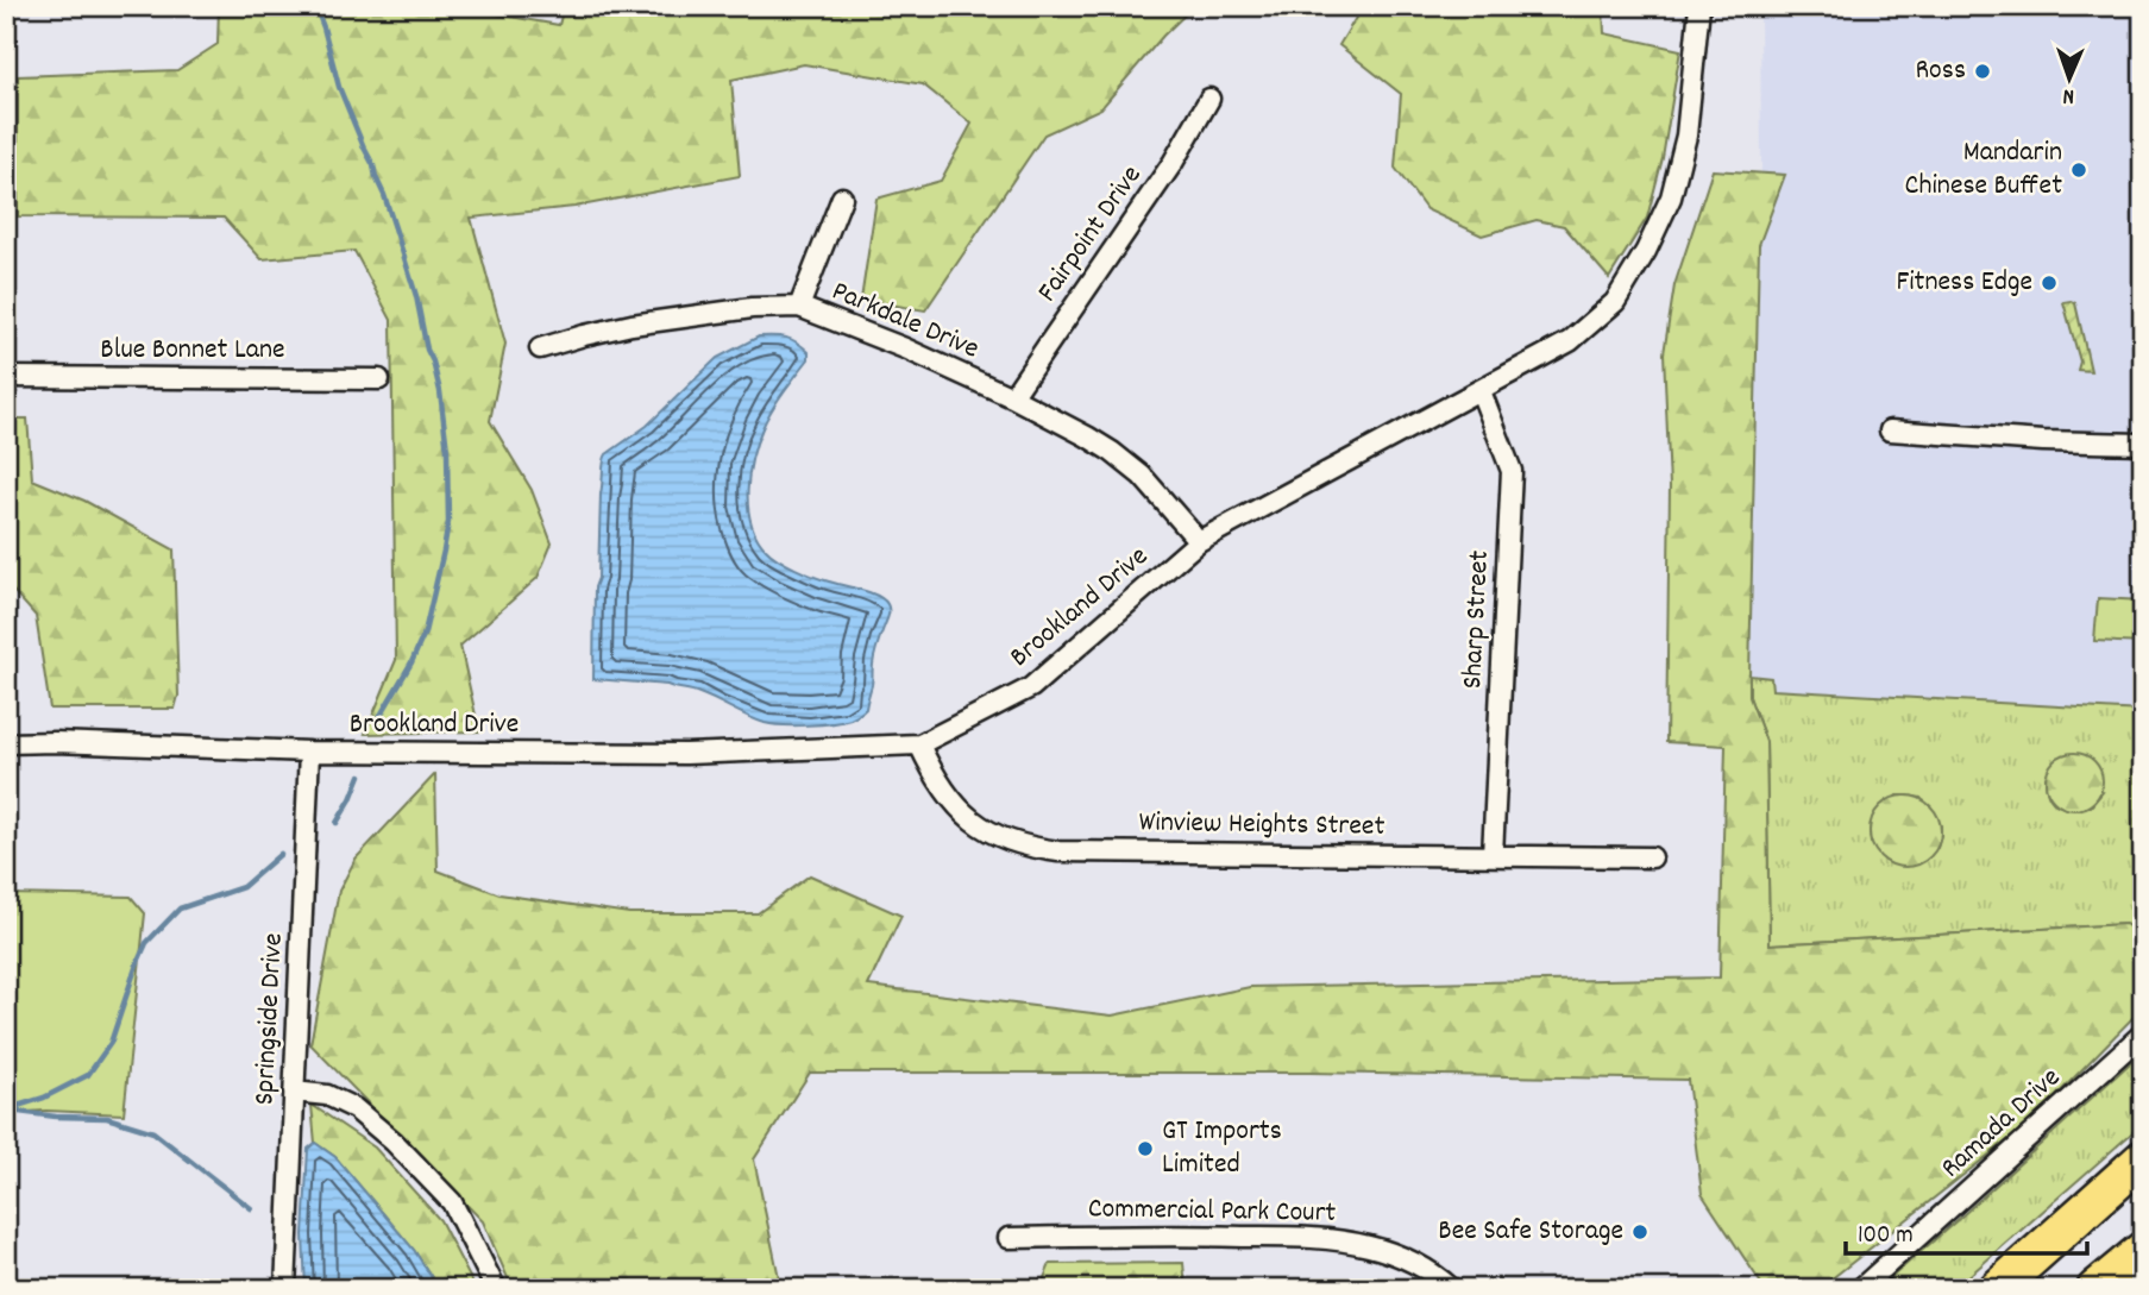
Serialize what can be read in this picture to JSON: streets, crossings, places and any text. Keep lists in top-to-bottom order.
{
  "streets": {
    "street": [
      "Fairpoint Drive",
      "Parkdale Drive",
      "Blue Bonnet Lane",
      "Brookland Drive",
      "Sharp Street",
      "Winview Heights Street",
      "Springside Drive",
      "Ramada Drive",
      "Commercial Park Court"
    ]
  },
  "crossings": [
    ["Fairpoint Drive", "Parkdale Drive"],
    ["Parkdale Drive", "Brookland Drive"],
    ["Brookland Drive", "Sharp Street"],
    ["Brookland Drive", "Winview Heights Street"],
    ["Brookland Drive", "Springside Drive"],
    ["Sharp Street", "Winview Heights Street"]
  ],
  "places": [
    "Ross",
    "Mandarin Chinese Buffet",
    "Fitness Edge",
    "GT Imports Limited",
    "Bee Safe Storage"
  ],
  "scale_bar": "100 m",
  "north": "bottom"
}
